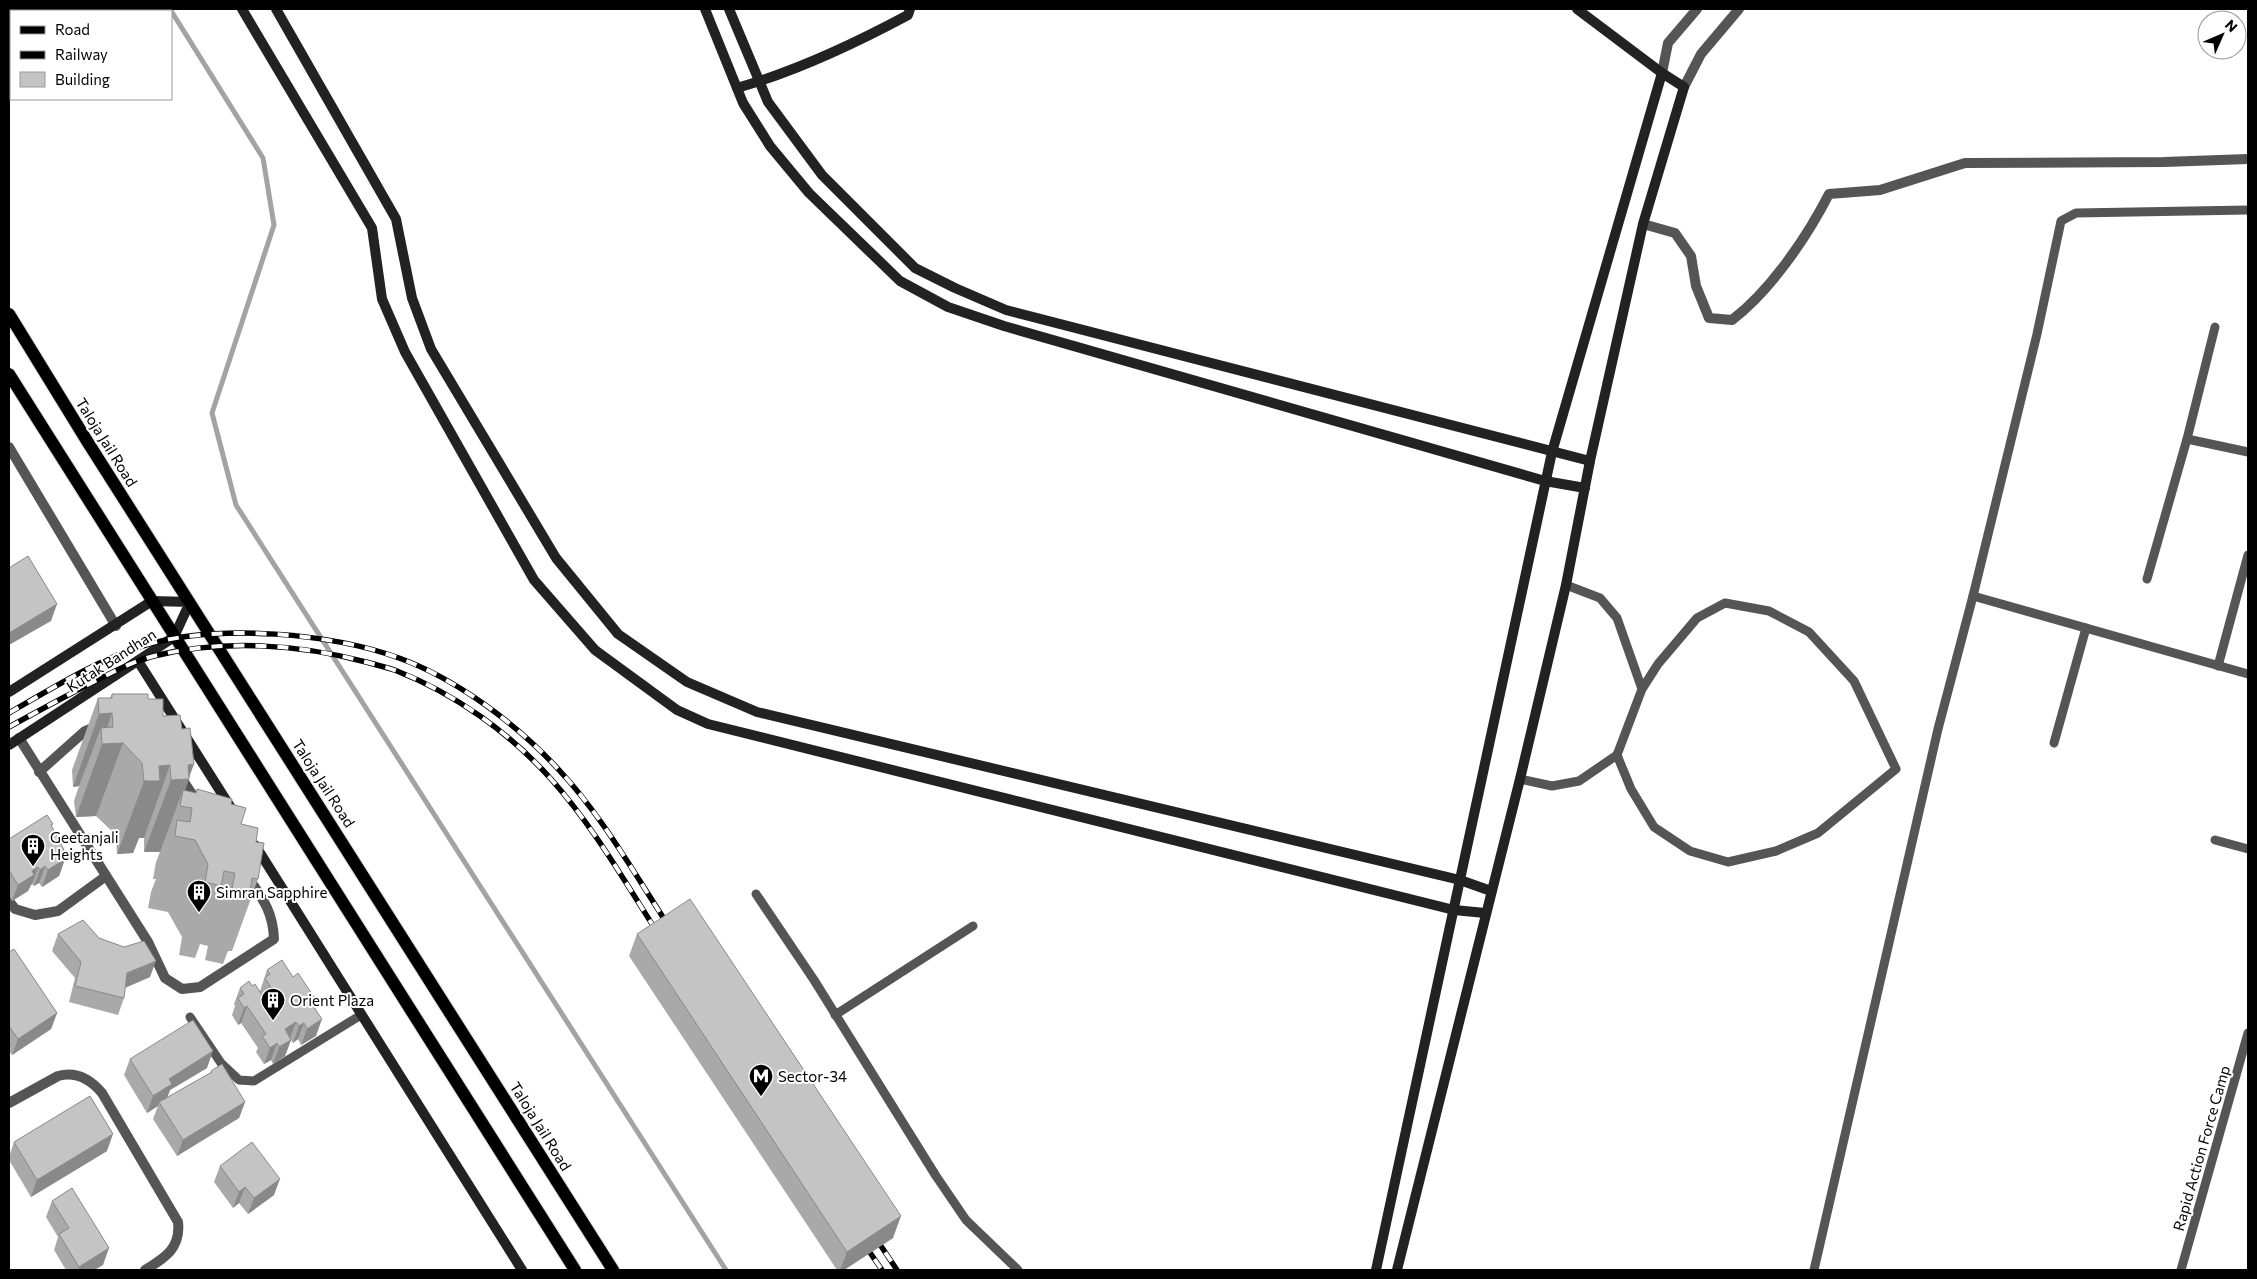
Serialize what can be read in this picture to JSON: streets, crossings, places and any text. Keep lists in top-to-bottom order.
{
  "streets": {
    "main road": ["Taloja Jail Road"],
    "street": ["Kutak Bandhan"],
    "lane": ["Rapid Action Force Camp"]
  },
  "crossings": [
    ["Taloja Jail Road", "Kutak Bandhan"]
  ],
  "places": {
    "building": ["Geetanjali Heights", "Simran Sapphire", "Orient Plaza"],
    "metro station": ["Sector-34"]
  },
  "legend": ["Road", "Railway", "Building"],
  "north": "top right"
}
